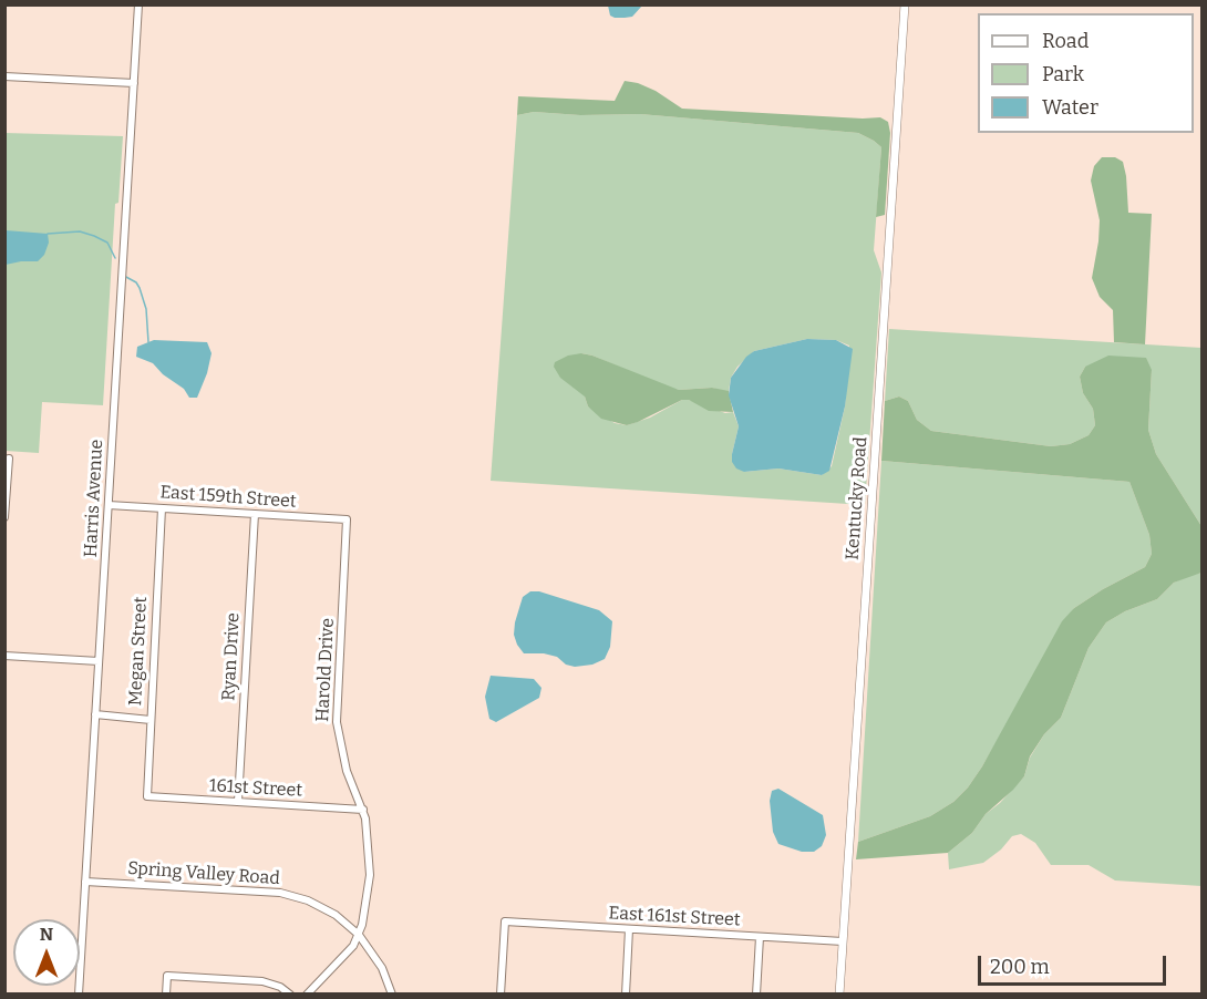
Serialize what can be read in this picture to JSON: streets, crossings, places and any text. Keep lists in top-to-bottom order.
{
  "streets": {
    "street": [
      "East 159th Street",
      "Harris Avenue",
      "Kentucky Road",
      "Megan Street",
      "Ryan Drive",
      "Harold Drive",
      "161st Street",
      "Spring Valley Road",
      "East 161st Street"
    ]
  },
  "crossings": [
    ["East 159th Street", "Harris Avenue"],
    ["East 159th Street", "Megan Street"],
    ["East 159th Street", "Ryan Drive"],
    ["East 159th Street", "Harold Drive"],
    ["Harris Avenue", "Spring Valley Road"],
    ["Kentucky Road", "East 161st Street"],
    ["Megan Street", "161st Street"],
    ["Ryan Drive", "161st Street"],
    ["Harold Drive", "161st Street"],
    ["Harold Drive", "Spring Valley Road"]
  ],
  "legend": ["Road", "Park", "Water"],
  "scale_bar": "200 m",
  "north": "top"
}
